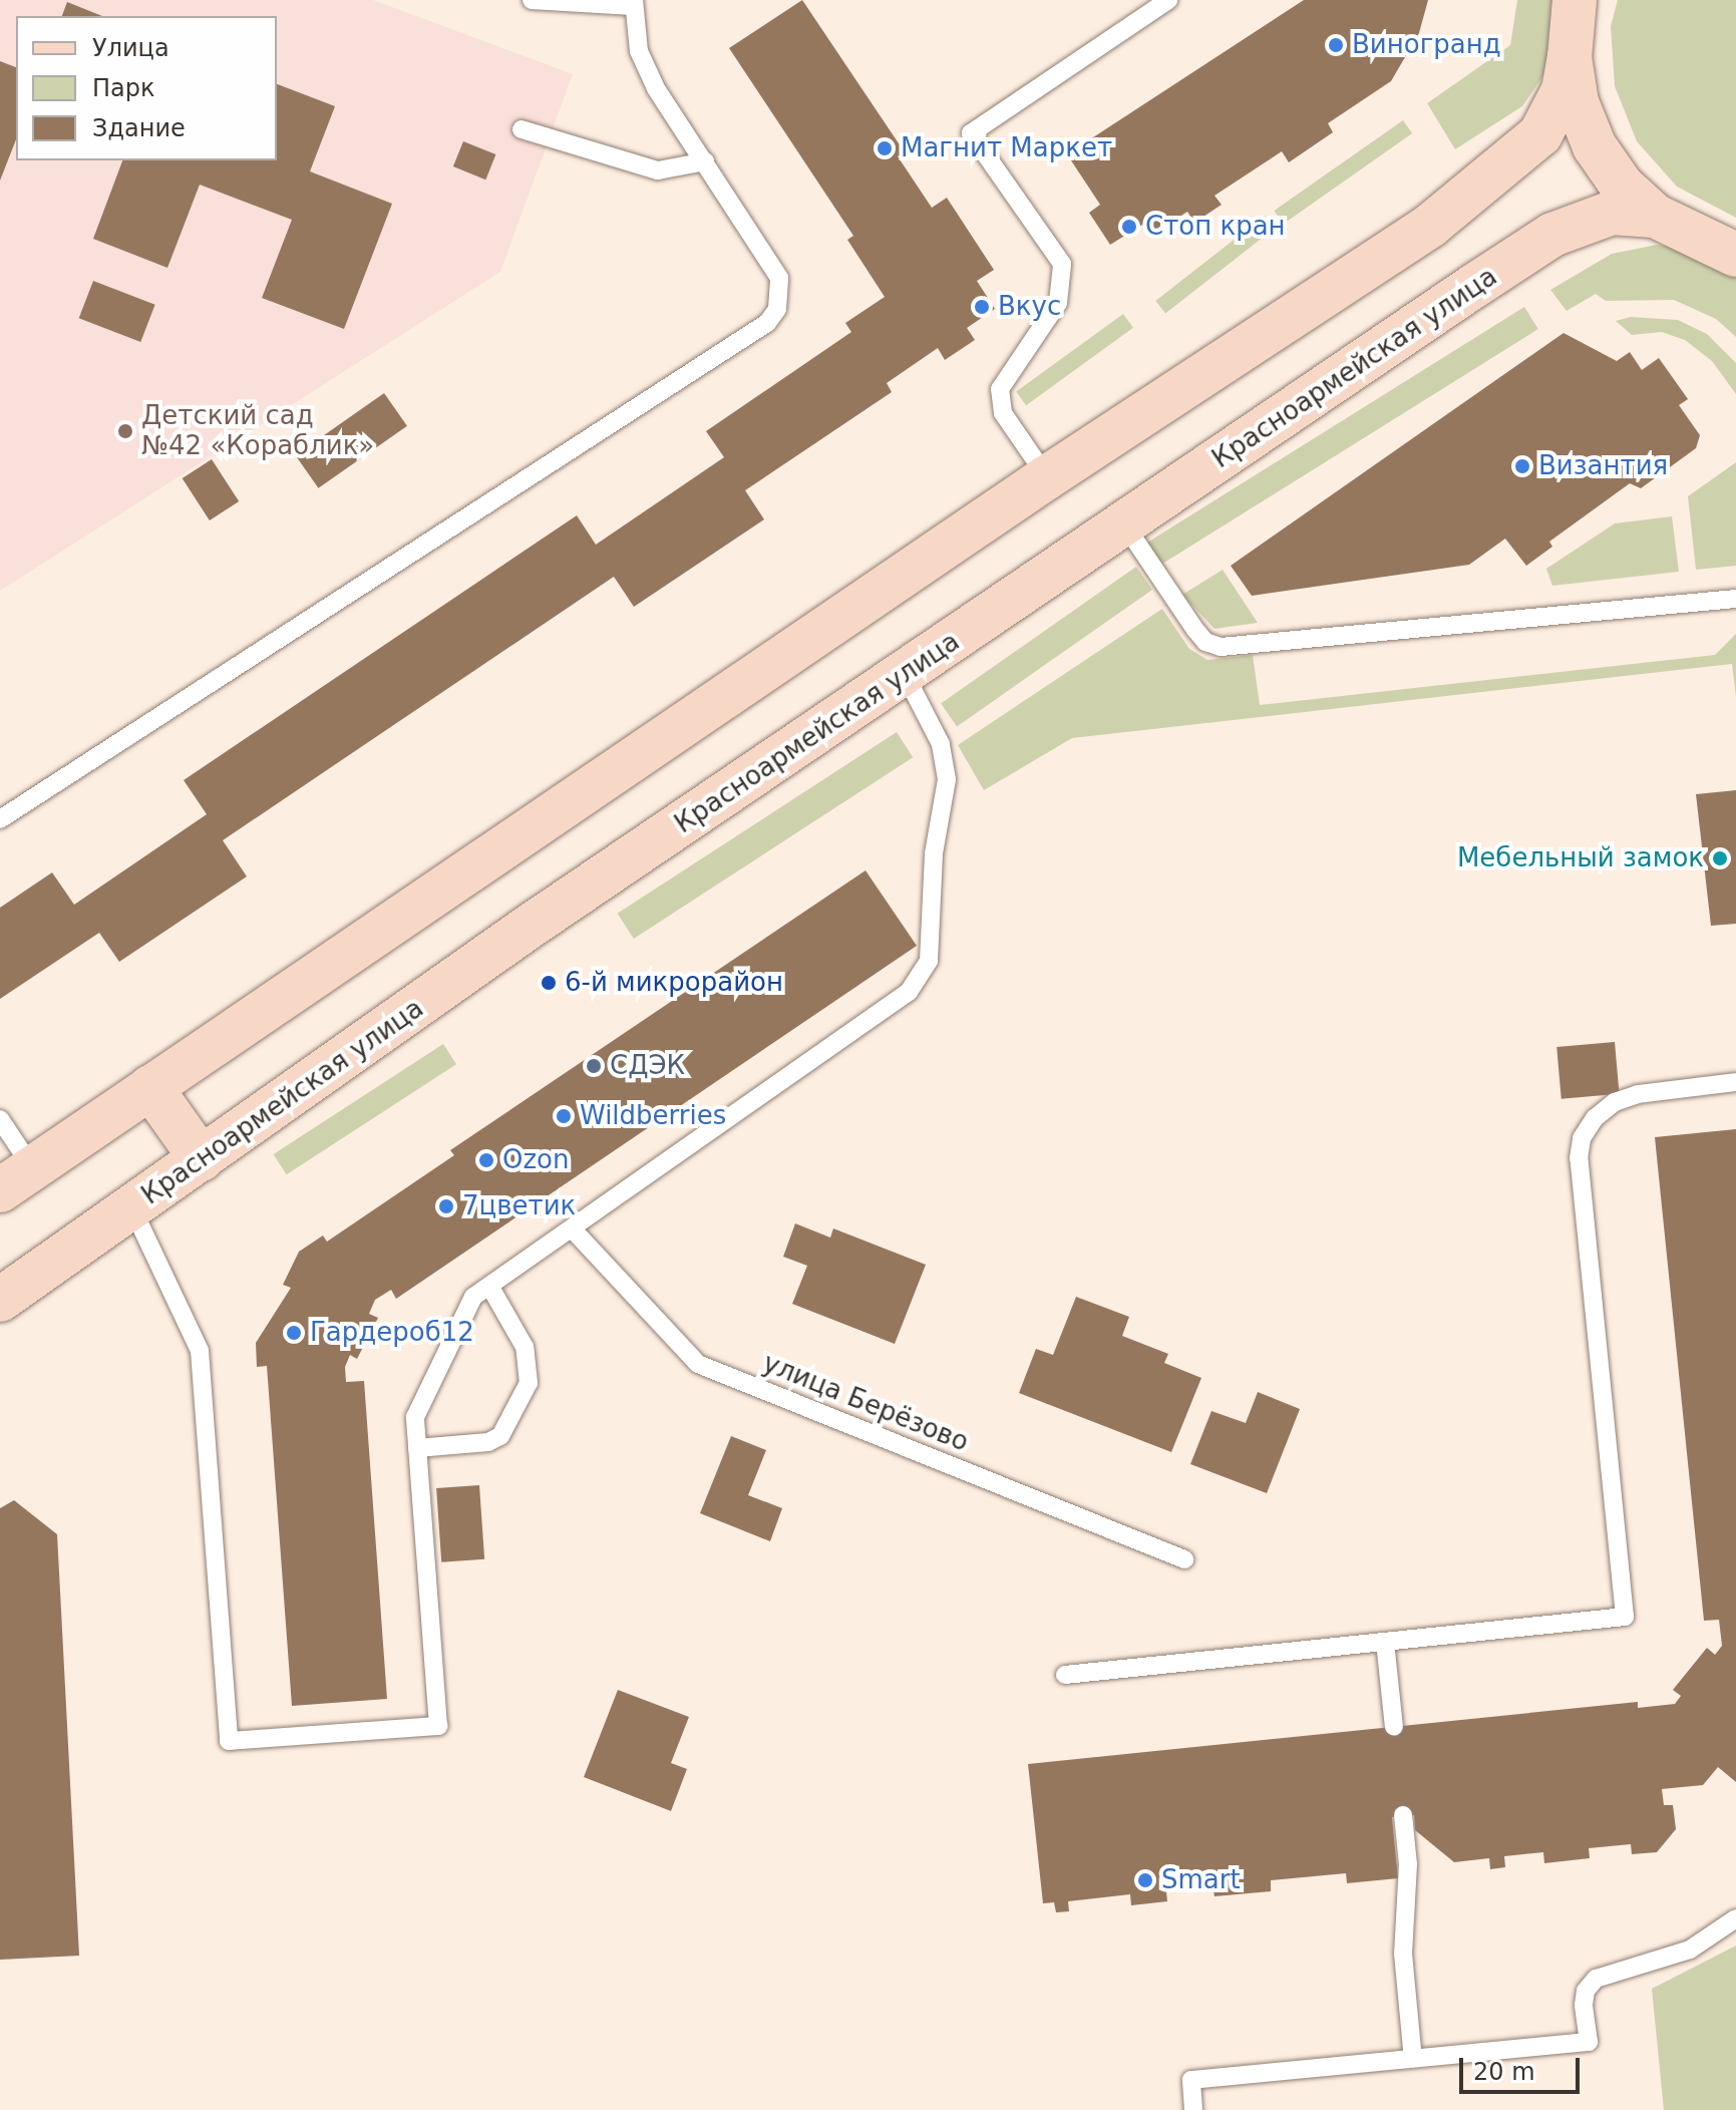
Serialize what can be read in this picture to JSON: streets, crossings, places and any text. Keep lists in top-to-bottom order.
{
  "streets": {
    "main road": ["Красноармейская улица"],
    "lane": ["улица Берёзово"]
  },
  "places": [
    "Виногранд",
    "Магнит Маркет",
    "Стоп кран",
    "Вкус",
    "Детский сад №42 «Кораблик»",
    "Византия",
    "Мебельный замок",
    "6-й микрорайон",
    "СДЭК",
    "Wildberries",
    "Ozon",
    "7цветик",
    "Гардероб12",
    "Smart"
  ],
  "legend": ["Улица", "Парк", "Здание"],
  "scale_bar": "20 m"
}
